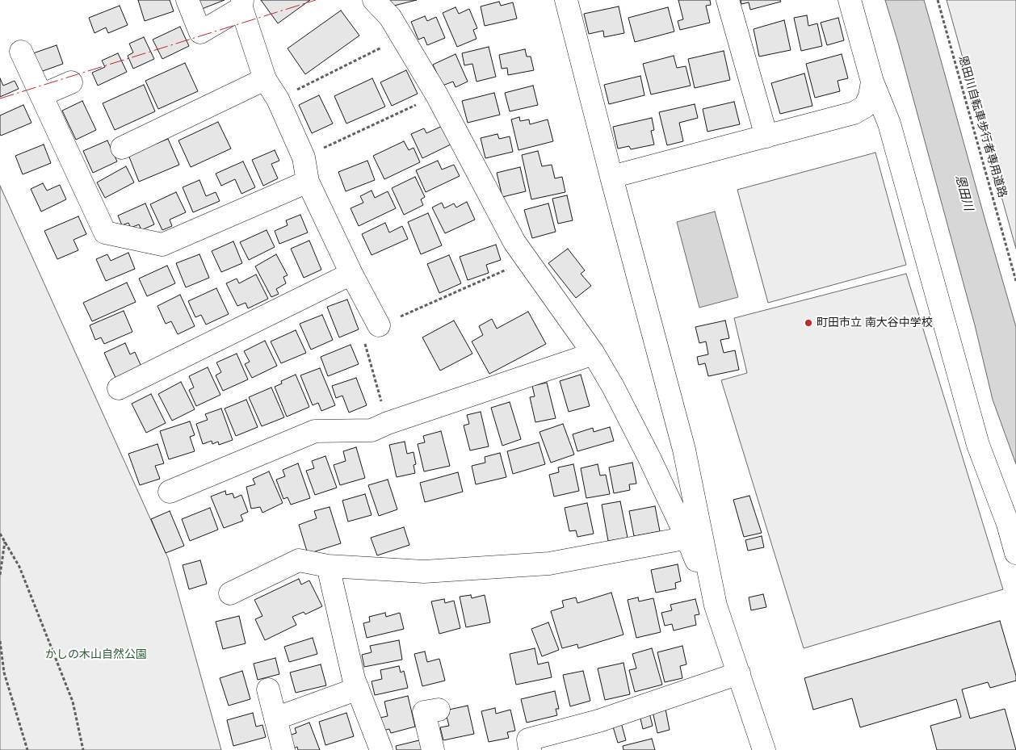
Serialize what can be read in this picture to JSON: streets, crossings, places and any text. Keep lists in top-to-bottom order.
{
  "streets": {
    "path": ["恩田川自転車歩行者専用道路"]
  },
  "water": ["恩田川"],
  "parks": ["かしの木山自然公園"],
  "places": ["町田市立 南大谷中学校"]
}
